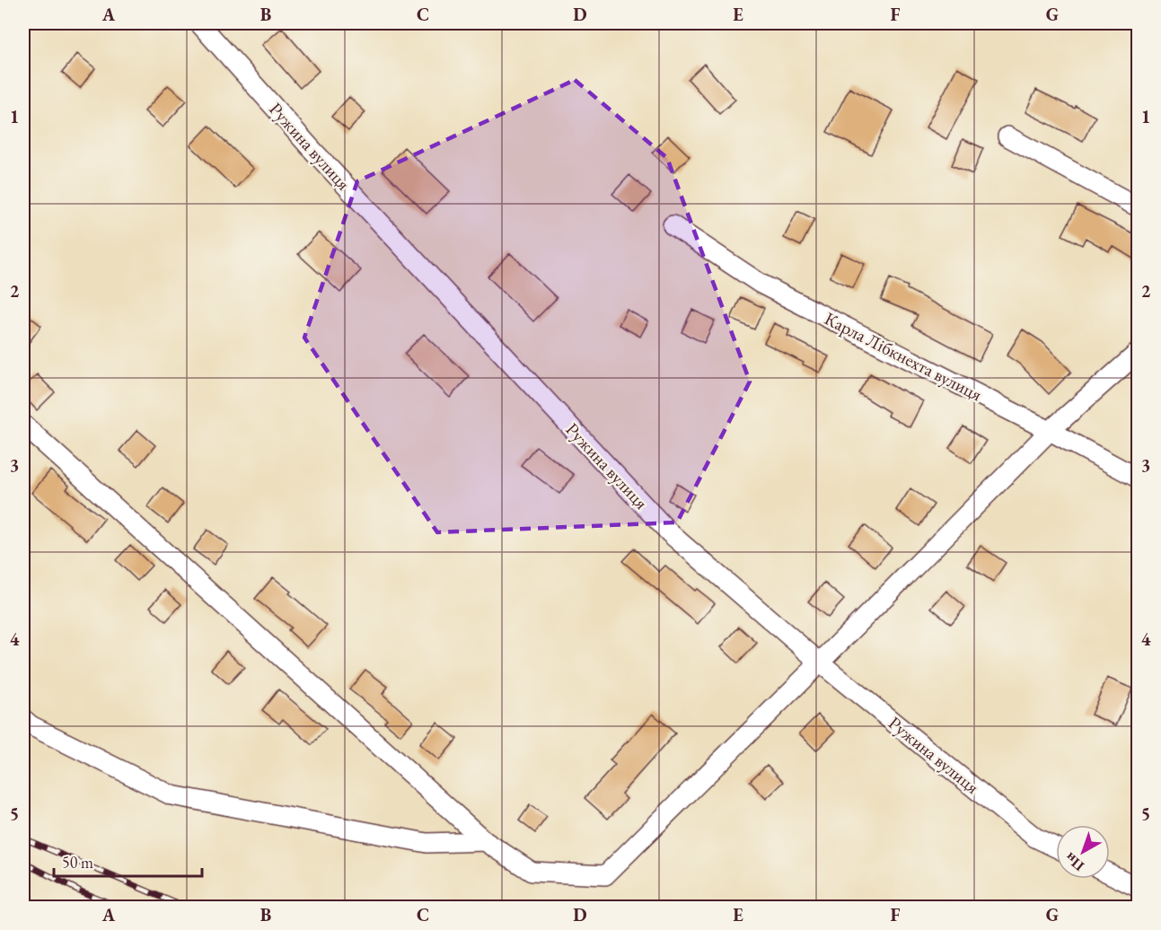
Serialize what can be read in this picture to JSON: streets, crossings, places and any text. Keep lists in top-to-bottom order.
{
  "streets": {
    "street": ["Ружина вулиця", "Карла Лібкнехта вулиця"]
  },
  "scale_bar": "50 m",
  "north": "bottom left",
  "grid": {
    "columns": [
      "A",
      "B",
      "C",
      "D",
      "E",
      "F",
      "G"
    ],
    "rows": [
      "1",
      "2",
      "3",
      "4",
      "5"
    ]
  }
}
